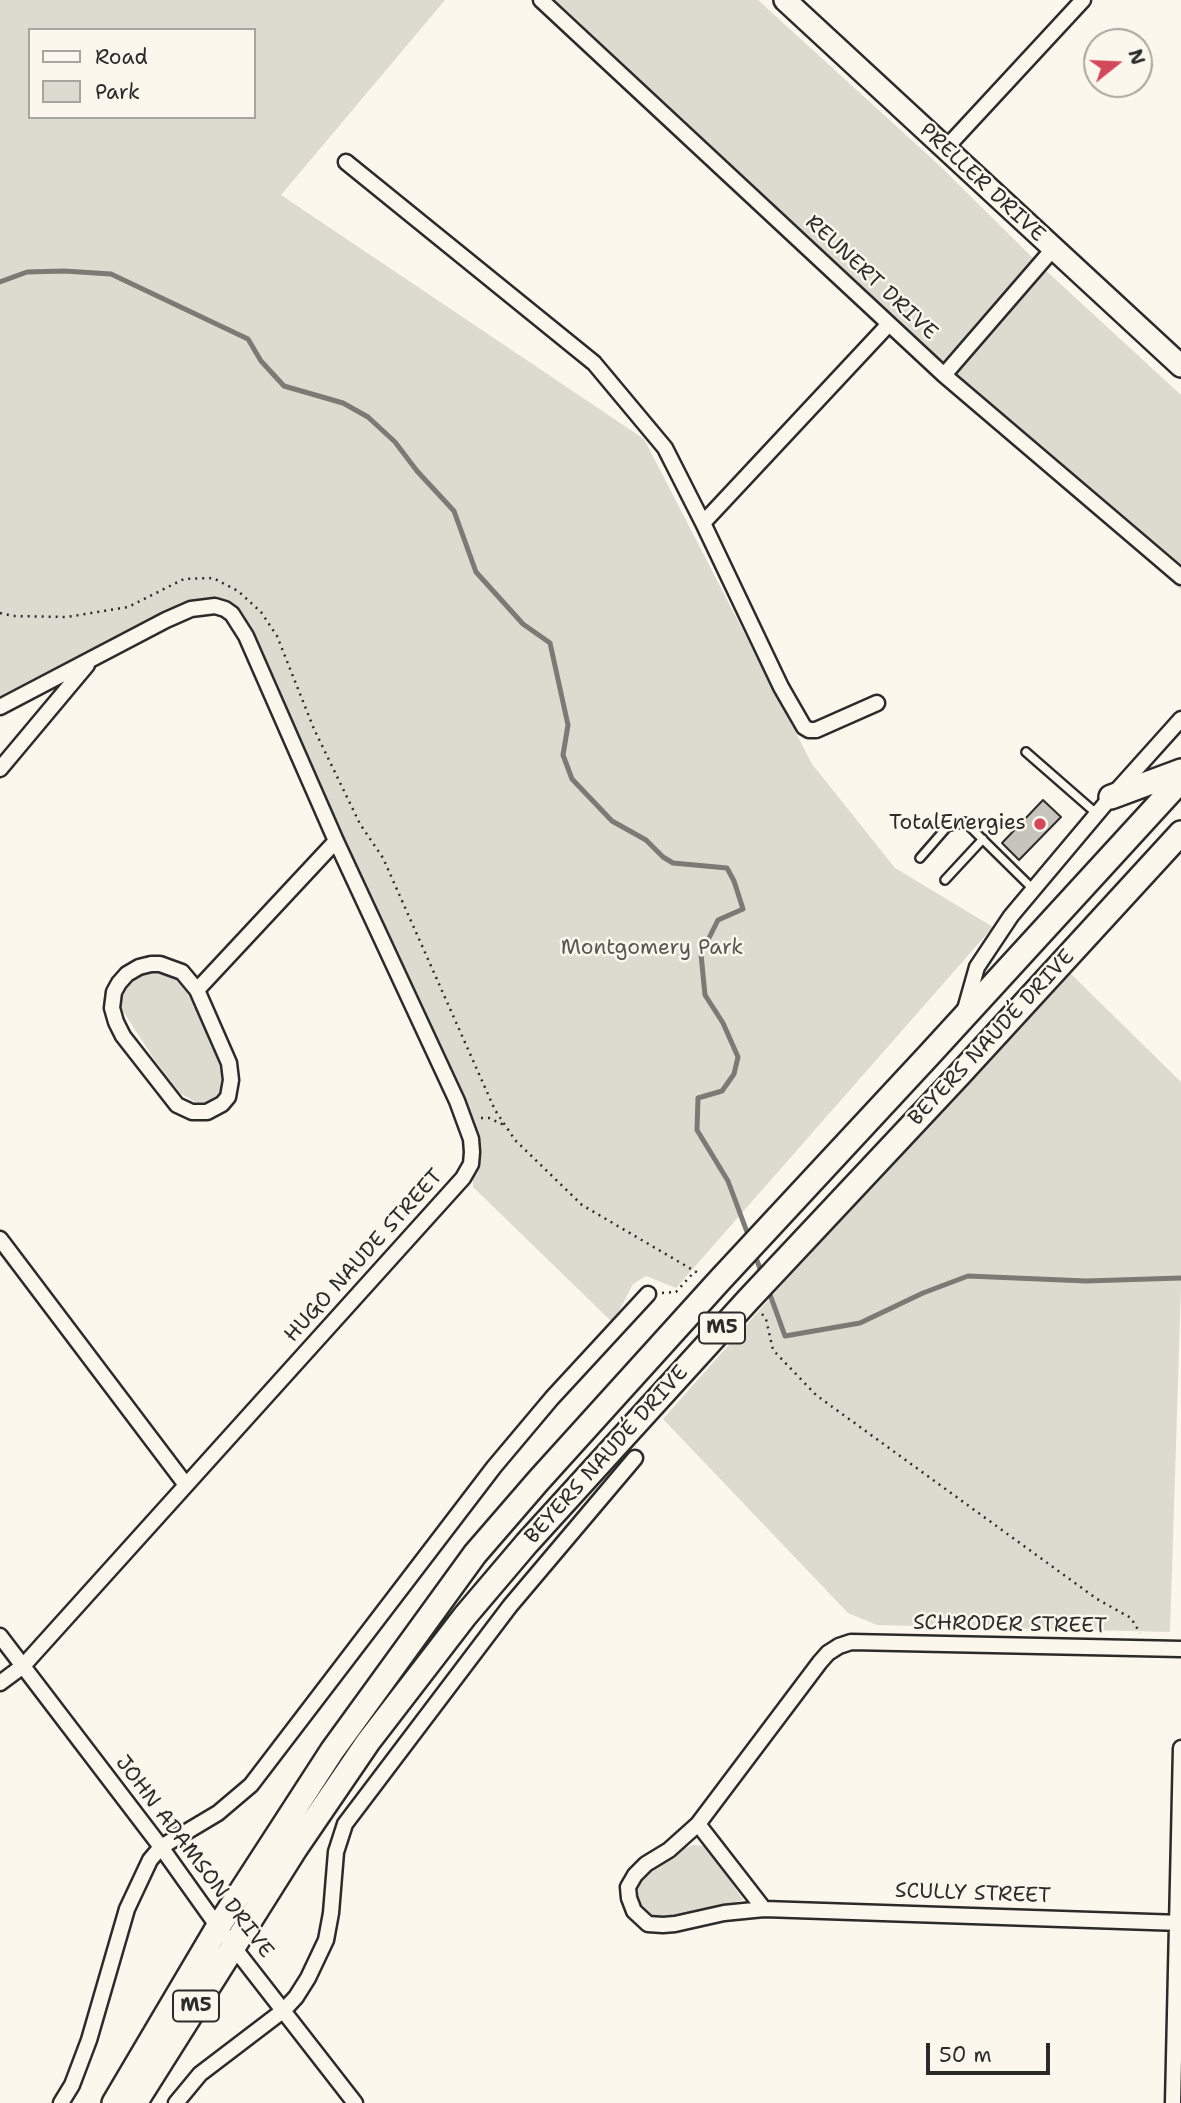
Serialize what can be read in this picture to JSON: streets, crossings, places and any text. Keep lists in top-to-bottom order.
{
  "streets": {
    "main road": ["PRELLER DRIVE", "BEYERS NAUDÉ DRIVE", "M5"],
    "street": [
      "REUNERT DRIVE",
      "HUGO NAUDE STREET",
      "SCHRODER STREET",
      "JOHN ADAMSON DRIVE",
      "SCULLY STREET"
    ]
  },
  "crossings": [
    ["BEYERS NAUDÉ DRIVE", "JOHN ADAMSON DRIVE"],
    ["HUGO NAUDE STREET", "JOHN ADAMSON DRIVE"],
    ["SCHRODER STREET", "SCULLY STREET"]
  ],
  "parks": ["Montgomery Park"],
  "places": ["TotalEnergies"],
  "legend": ["Road", "Park"],
  "scale_bar": "50 m",
  "north": "right"
}
